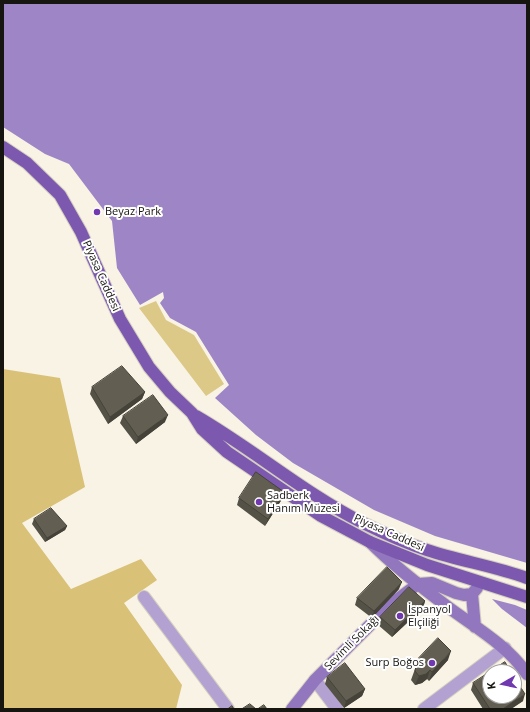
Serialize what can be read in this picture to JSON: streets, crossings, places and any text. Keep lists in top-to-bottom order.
{
  "streets": {
    "main road": ["Piyasa Caddesi", "Sevimli Sokağı"]
  },
  "places": [
    "Beyaz Park",
    "Sadberk Hanım Müzesi",
    "İspanyol Elçiliği",
    "Surp Boğos"
  ],
  "north": "left"
}
